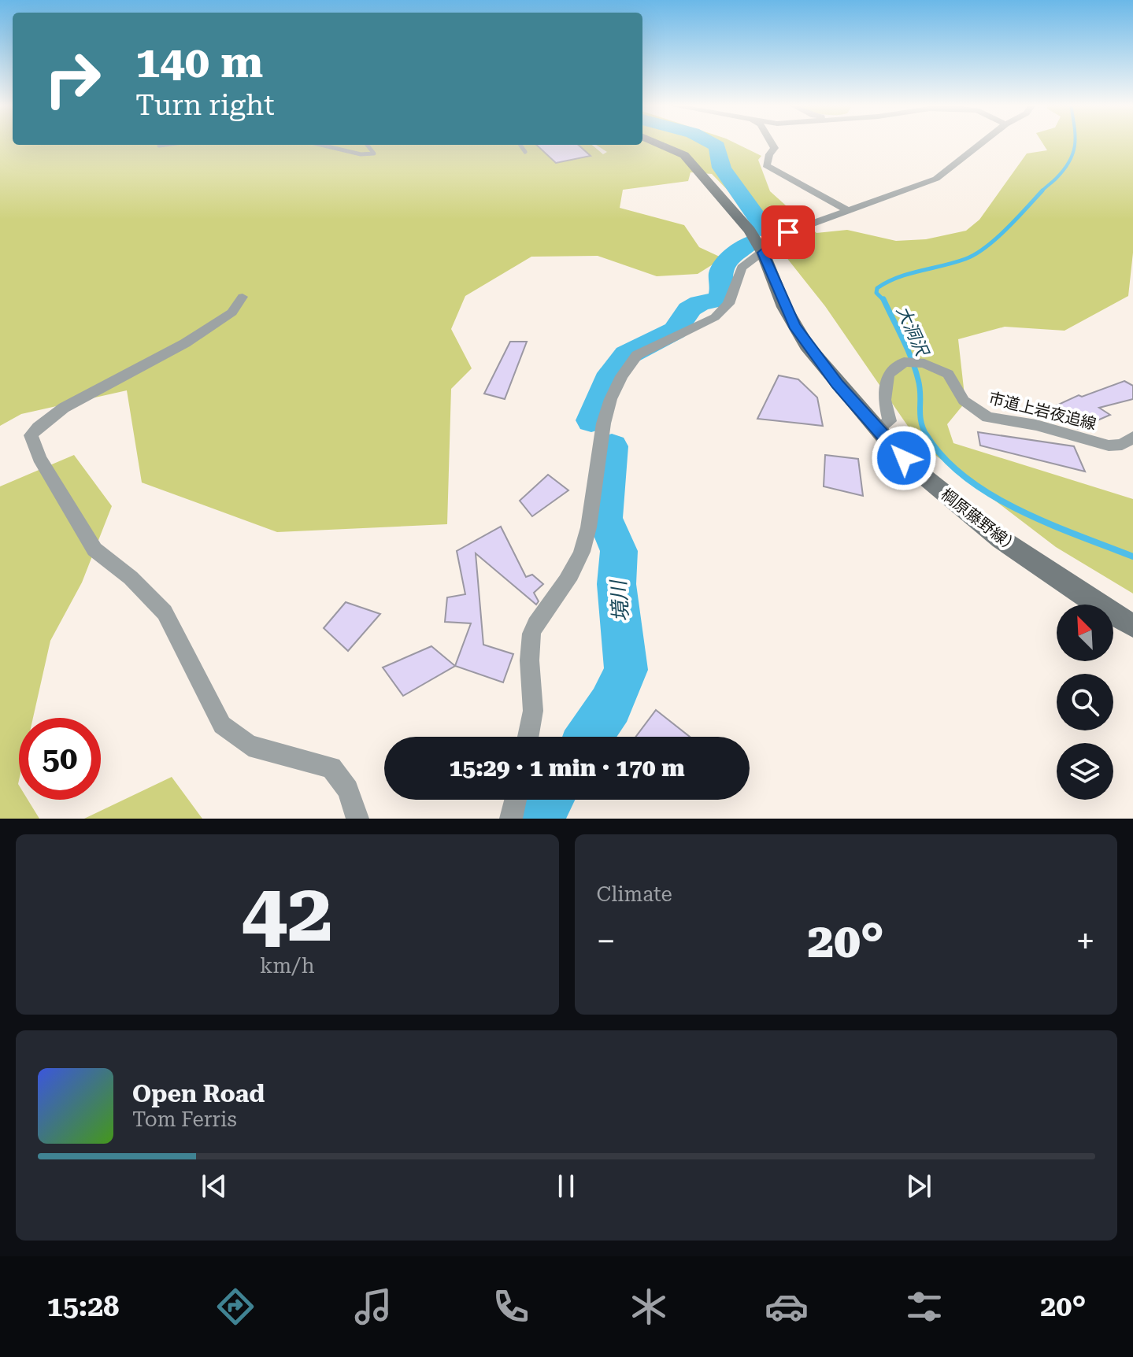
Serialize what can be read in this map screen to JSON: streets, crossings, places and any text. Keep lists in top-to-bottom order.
{
  "streets": {
    "main road": ["棡原藤野線）"],
    "street": ["市道上岩夜追線"]
  },
  "crossings": [
    ["市道上岩夜追線", "棡原藤野線）"]
  ],
  "water": ["大洞沢", "境川"],
  "north": "top left",
  "page": {
    "turn": ["140 m", "Turn right"],
    "limit": "50",
    "trip": "15:29 · 1 min · 170 m",
    "tile": [
      ["42", "km/h"],
      "Climate"
    ],
    "heat": ["−", "20°", "+"],
    "song": ["Open Road", "Tom Ferris"],
    "tabs": ["15:28", "20°"]
  }
}
